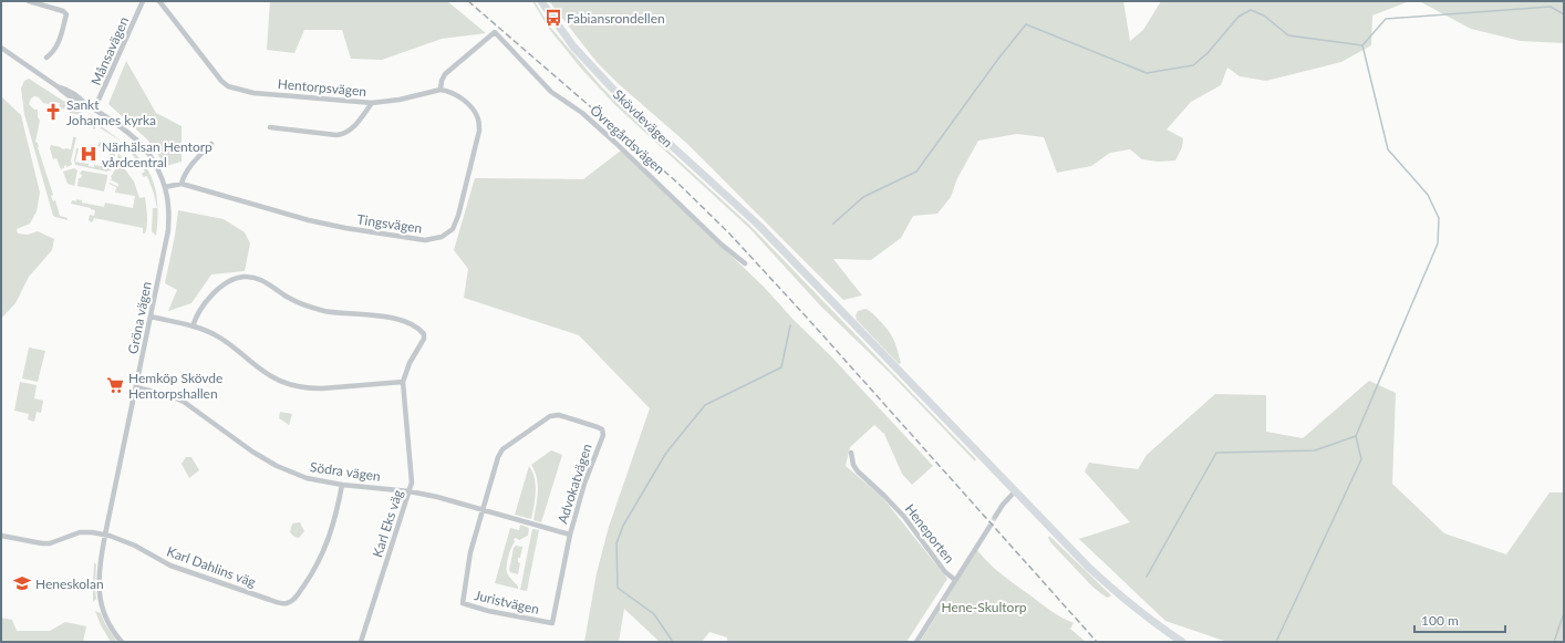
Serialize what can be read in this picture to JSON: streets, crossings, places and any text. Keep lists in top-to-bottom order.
{
  "streets": {
    "main road": ["Skövdevägen"],
    "street": [
      "Månsavägen",
      "Hentorpsvägen",
      "Övregårdsvägen",
      "Tingsvägen",
      "Gröna vägen",
      "Södra vägen",
      "Advokatvägen",
      "Karl Eks väg",
      "Heneporten",
      "Karl Dahlins väg",
      "Juristvägen"
    ]
  },
  "crossings": [
    ["Månsavägen", "Gröna vägen"],
    ["Hentorpsvägen", "Övregårdsvägen"],
    ["Hentorpsvägen", "Tingsvägen"],
    ["Övregårdsvägen", "Tingsvägen"],
    ["Tingsvägen", "Gröna vägen"],
    ["Gröna vägen", "Södra vägen"],
    ["Gröna vägen", "Karl Dahlins väg"],
    ["Södra vägen", "Advokatvägen"],
    ["Södra vägen", "Karl Eks väg"],
    ["Södra vägen", "Karl Dahlins väg"],
    ["Södra vägen", "Juristvägen"],
    ["Advokatvägen", "Juristvägen"]
  ],
  "parks": ["Hene-Skultorp"],
  "places": {
    "bus stop": ["Fabiansrondellen"],
    "church": ["Sankt Johannes kyrka"],
    "hospital": ["Närhälsan Hentorp vårdcentral"],
    "supermarket": ["Hemköp Skövde Hentorpshallen"],
    "school or university": ["Heneskolan"]
  },
  "scale_bar": "100 m"
}
